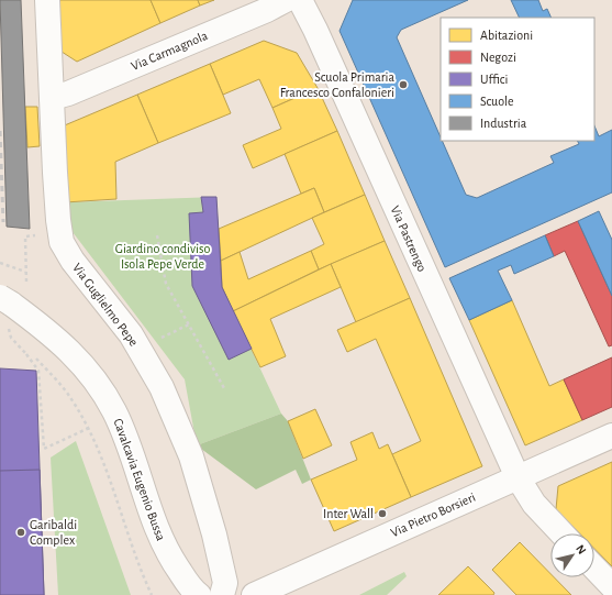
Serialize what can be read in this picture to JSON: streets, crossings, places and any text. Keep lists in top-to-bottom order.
{
  "streets": {
    "street": [
      "Via Carmagnola",
      "Via Pastrengo",
      "Via Guglielmo Pepe",
      "Cavalcavia Eugenio Bussa",
      "Via Pietro Borsieri"
    ]
  },
  "crossings": [
    ["Via Carmagnola", "Via Guglielmo Pepe"],
    ["Via Pastrengo", "Via Pietro Borsieri"]
  ],
  "parks": ["Giardino condiviso Isola Pepe Verde"],
  "places": ["Scuola Primaria Francesco Confalonieri", "Inter Wall", "Garibaldi Complex"],
  "legend": [
    "Abitazioni",
    "Negozi",
    "Uffici",
    "Scuole",
    "Industria"
  ],
  "north": "top right"
}
